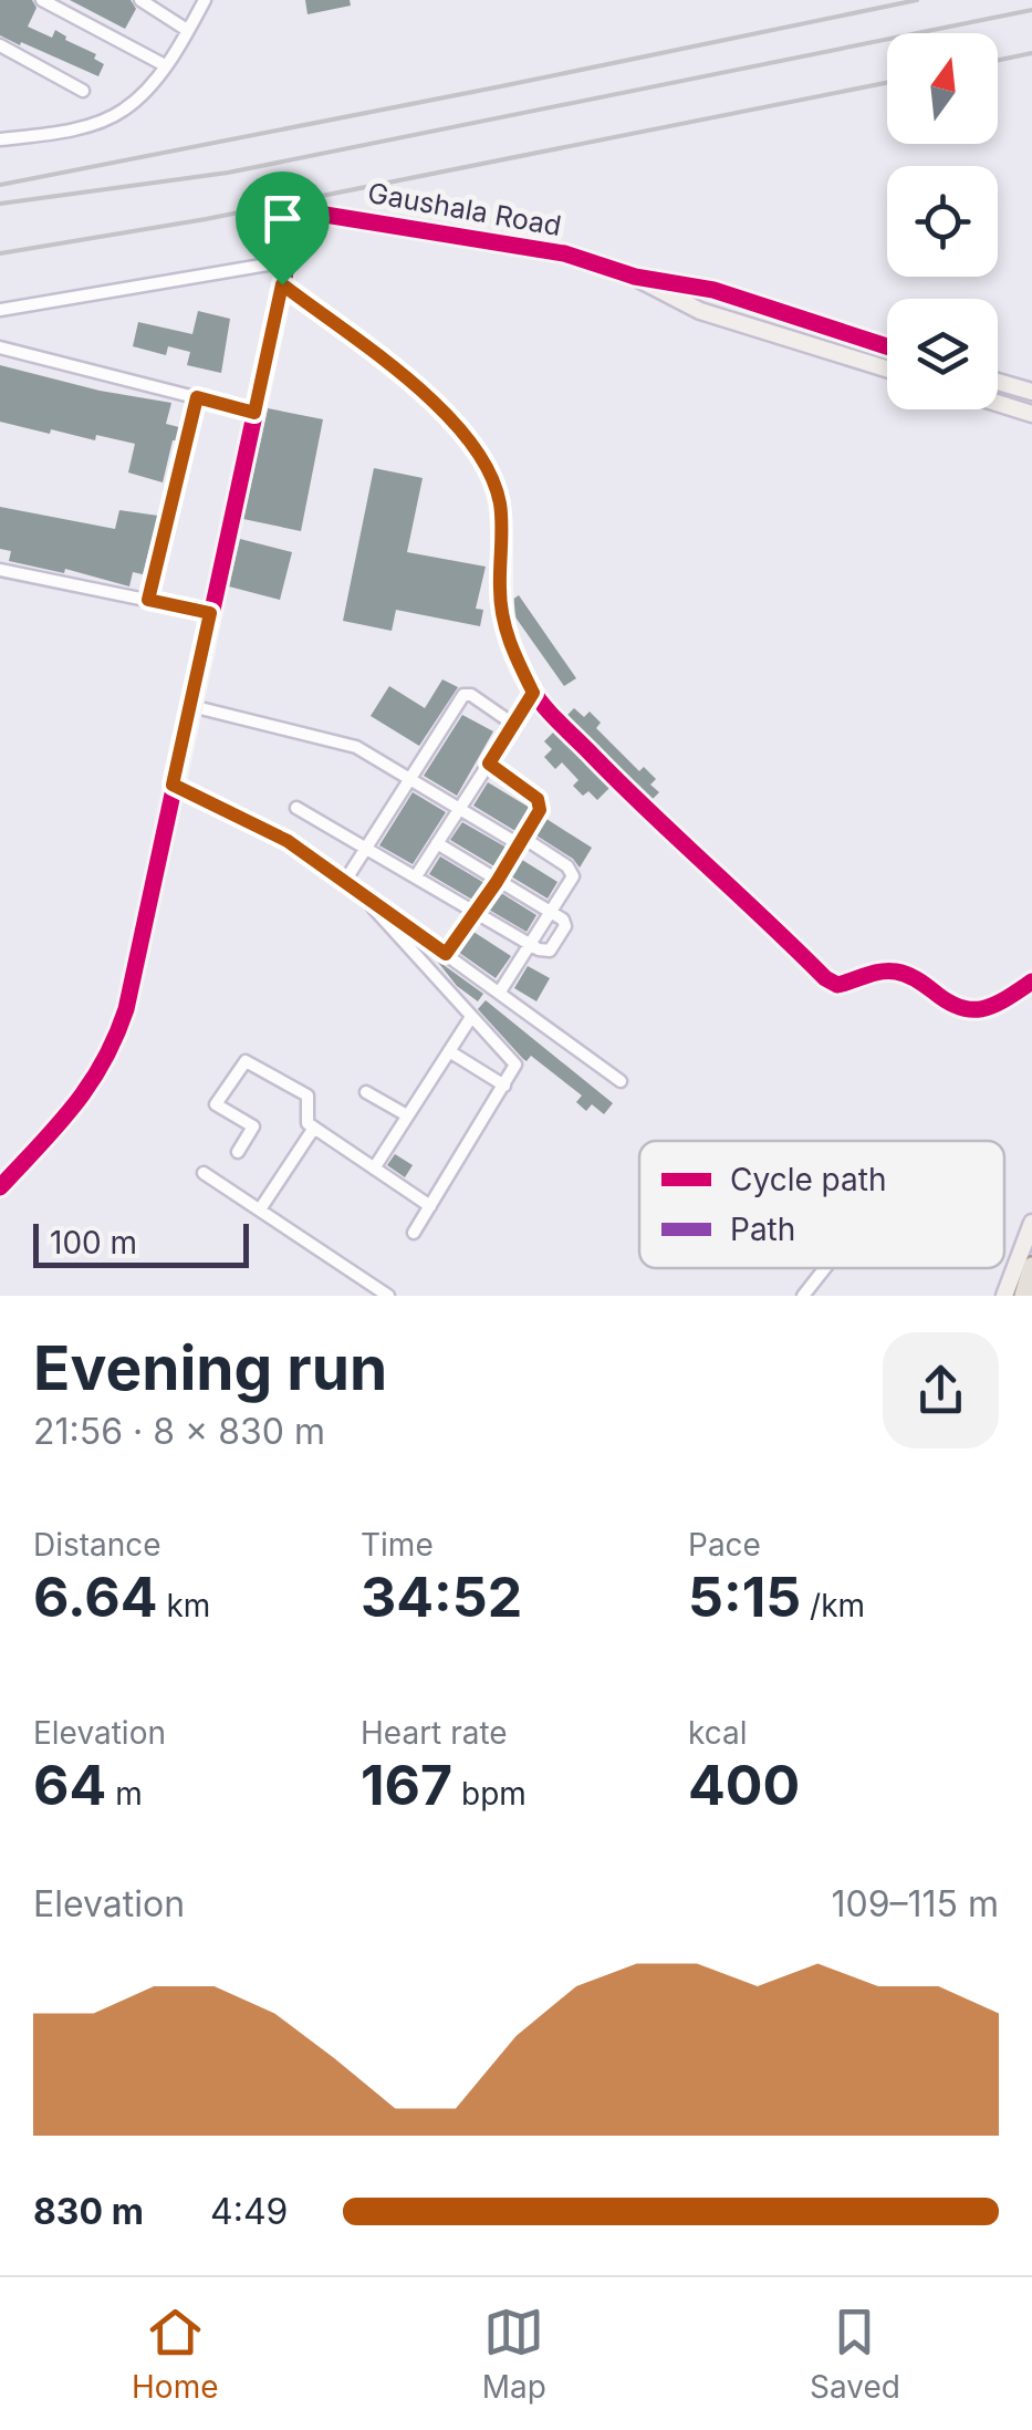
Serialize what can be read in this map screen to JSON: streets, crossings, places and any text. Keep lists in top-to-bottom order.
{
  "streets": {
    "street": ["Gaushala Road"]
  },
  "legend": ["Cycle path", "Path"],
  "scale_bar": "100 m",
  "north": "top",
  "page": {
    "scale": "100 m",
    "heading": ["Evening run", "21:56 · 8 × 830 m"],
    "stats": [
      ["Distance", "6.64 km"],
      ["Time", "34:52"],
      ["Pace", "5:15 /km"],
      ["Elevation", "64 m"],
      ["Heart rate", "167 bpm"],
      ["kcal", "400"]
    ],
    "chart": ["Elevation", "109–115 m"],
    "list": [
      {
        "name": "830 m",
        "note": "4:49"
      }
    ],
    "tabs": ["Home", "Map", "Saved"]
  }
}
